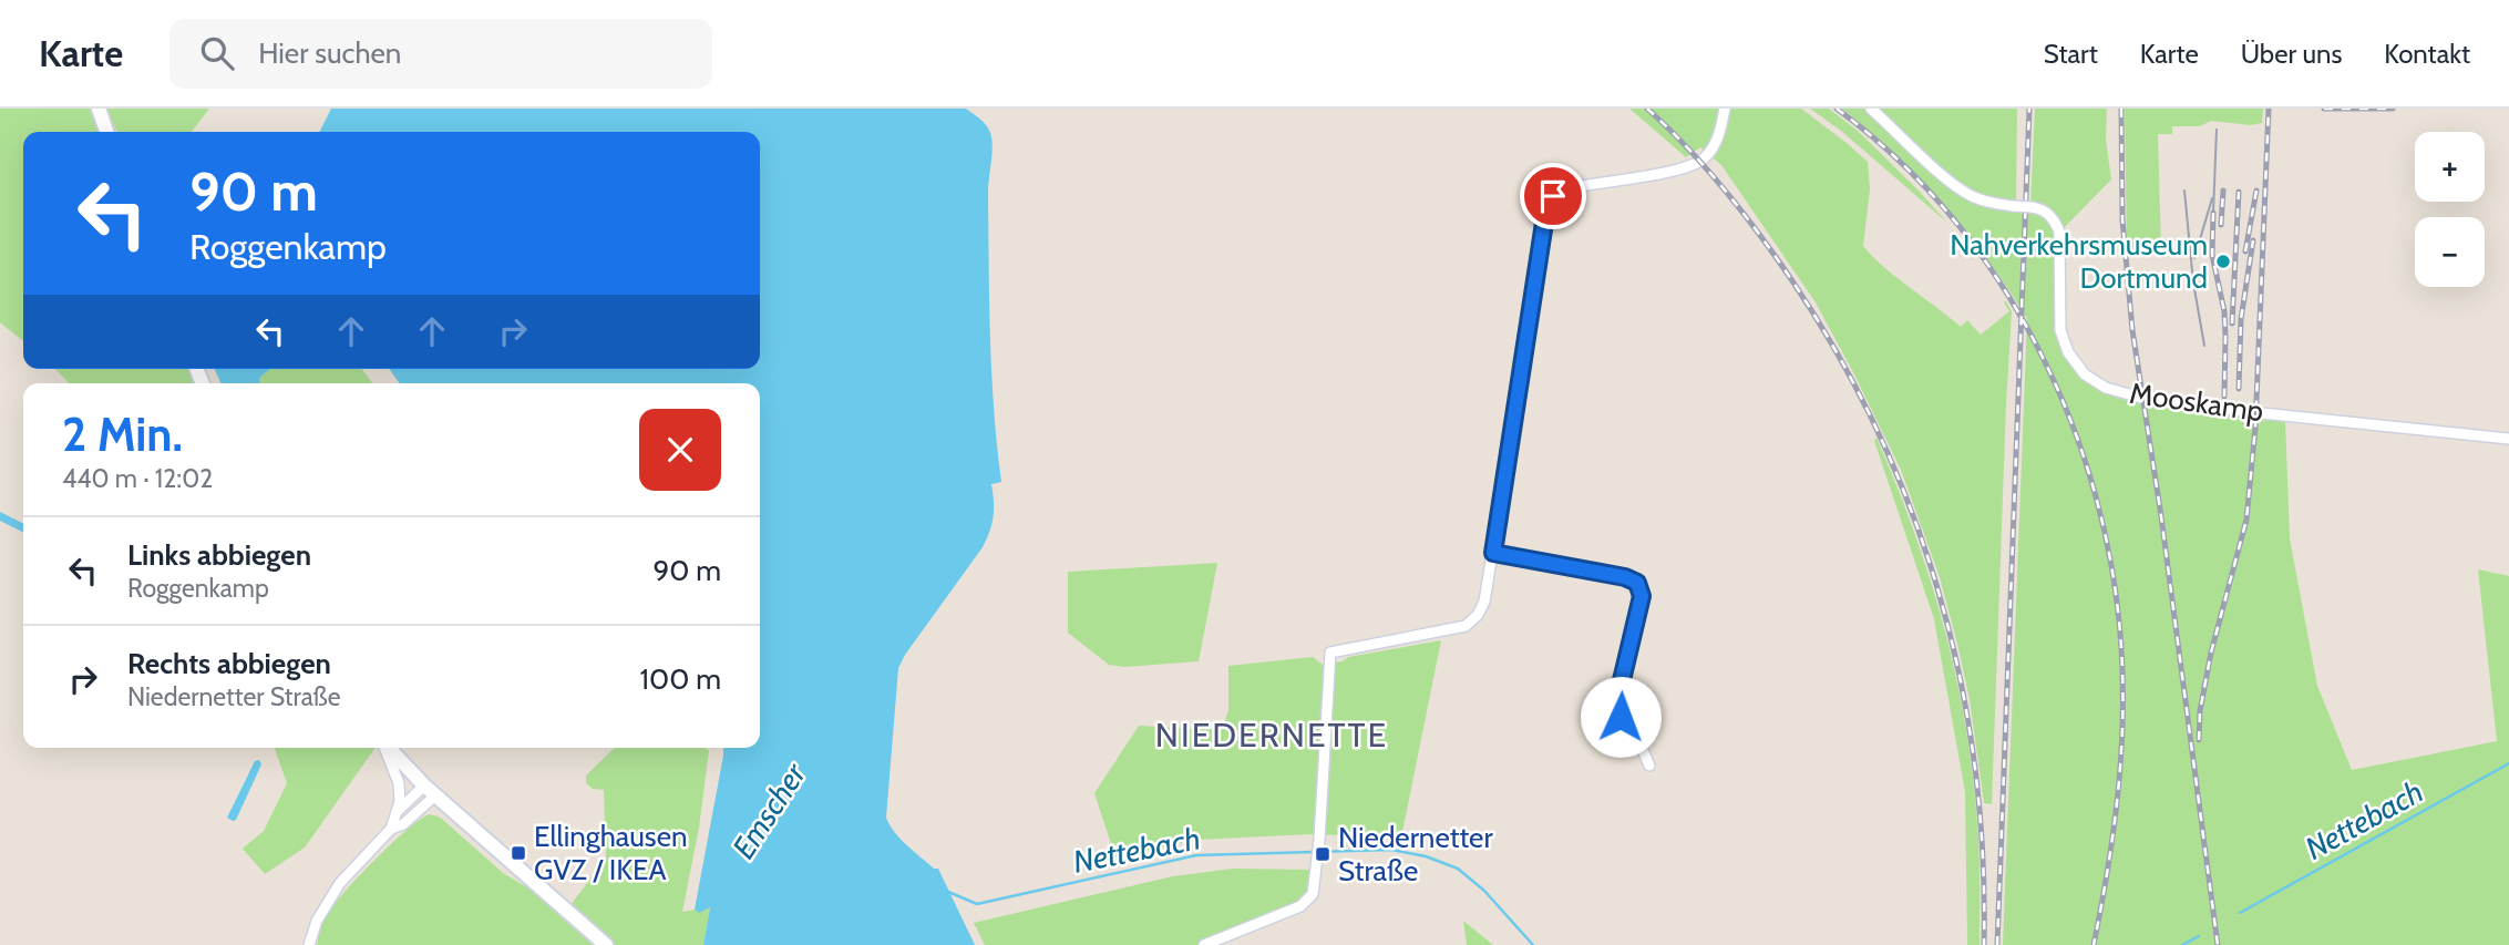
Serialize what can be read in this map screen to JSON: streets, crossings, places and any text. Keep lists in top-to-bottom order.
{
  "streets": {
    "street": ["Mooskamp"]
  },
  "districts": ["NIEDERNETTE"],
  "water": ["Emscher", "Nettebach"],
  "places": {
    "other": ["Nahverkehrsmuseum Dortmund"],
    "transit": ["Ellinghausen GVZ / IKEA", "Niedernetter Straße"]
  },
  "page": {
    "header": "Karte",
    "search": "Hier suchen",
    "nav": [
      "Start",
      "Karte",
      "Über uns",
      "Kontakt"
    ],
    "map_buttons": ["+", "−"],
    "turn": ["90 m", "Roggenkamp"],
    "heading": ["2 Min.", "440 m · 12:02"],
    "list": [
      {
        "name": "Links abbiegen",
        "note": "Roggenkamp",
        "value": "90 m"
      },
      {
        "name": "Rechts abbiegen",
        "note": "Niedernetter Straße",
        "value": "100 m"
      }
    ]
  }
}
